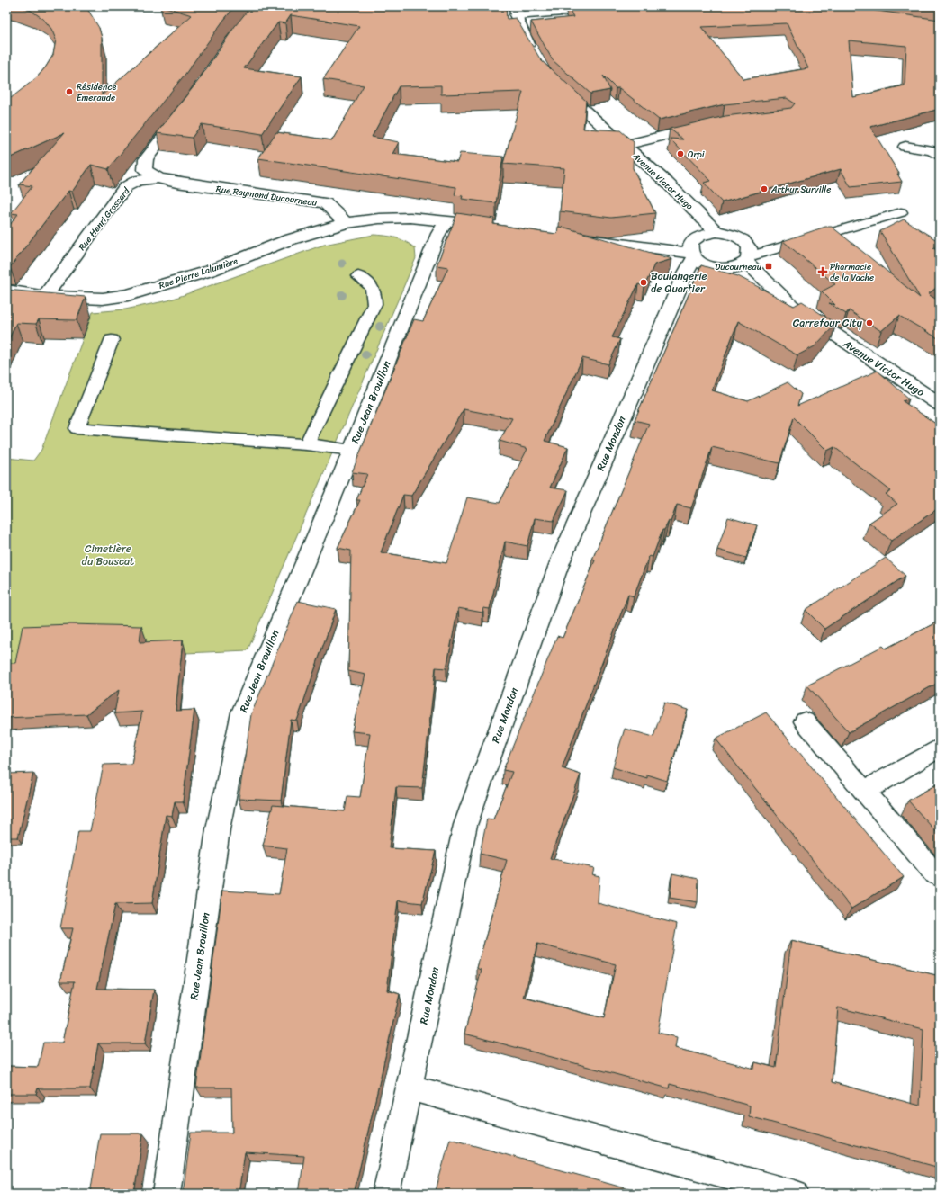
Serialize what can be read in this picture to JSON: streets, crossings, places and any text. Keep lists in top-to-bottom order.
{
  "streets": {
    "street": [
      "Avenue Victor Hugo",
      "Rue Raymond Ducourneau",
      "Rue Henri Grossard",
      "Rue Pierre Lalumière",
      "Rue Jean Brouillon",
      "Rue Mondon"
    ]
  },
  "crossings": [
    ["Avenue Victor Hugo", "Rue Mondon"],
    ["Rue Raymond Ducourneau", "Rue Henri Grossard"],
    ["Rue Raymond Ducourneau", "Rue Pierre Lalumière"],
    ["Rue Henri Grossard", "Rue Pierre Lalumière"]
  ],
  "parks": ["Cimetière du Bouscat"],
  "places": {
    "other": [
      "Résidence Emeraude",
      "Orpi",
      "Arthur Surville",
      "Boulangerie de Quartier",
      "Carrefour City"
    ],
    "transit": ["Ducourneau"],
    "health": ["Pharmacie de la Vache"]
  }
}
